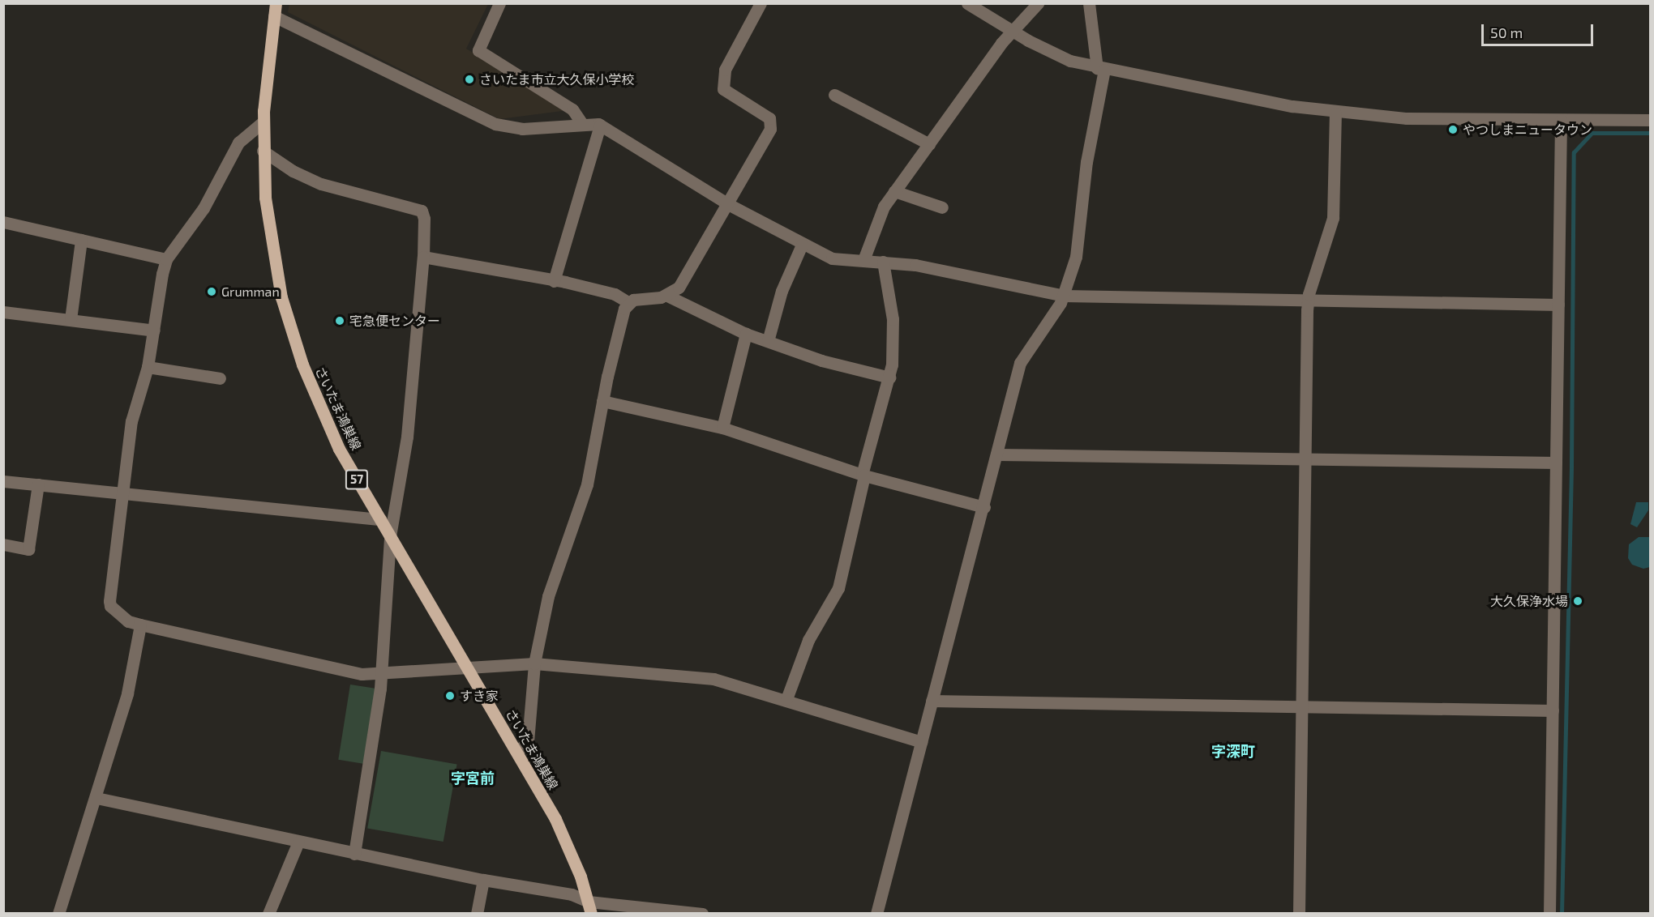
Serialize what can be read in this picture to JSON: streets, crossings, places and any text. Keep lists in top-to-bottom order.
{
  "streets": {
    "main road": ["さいたま鴻巣線", "57"]
  },
  "districts": ["字深町", "字宮前"],
  "places": [
    "さいたま市立大久保小学校",
    "やつしまニュータウン",
    "Grumman",
    "宅急便センター",
    "大久保浄水場",
    "すき家"
  ],
  "scale_bar": "50 m"
}
